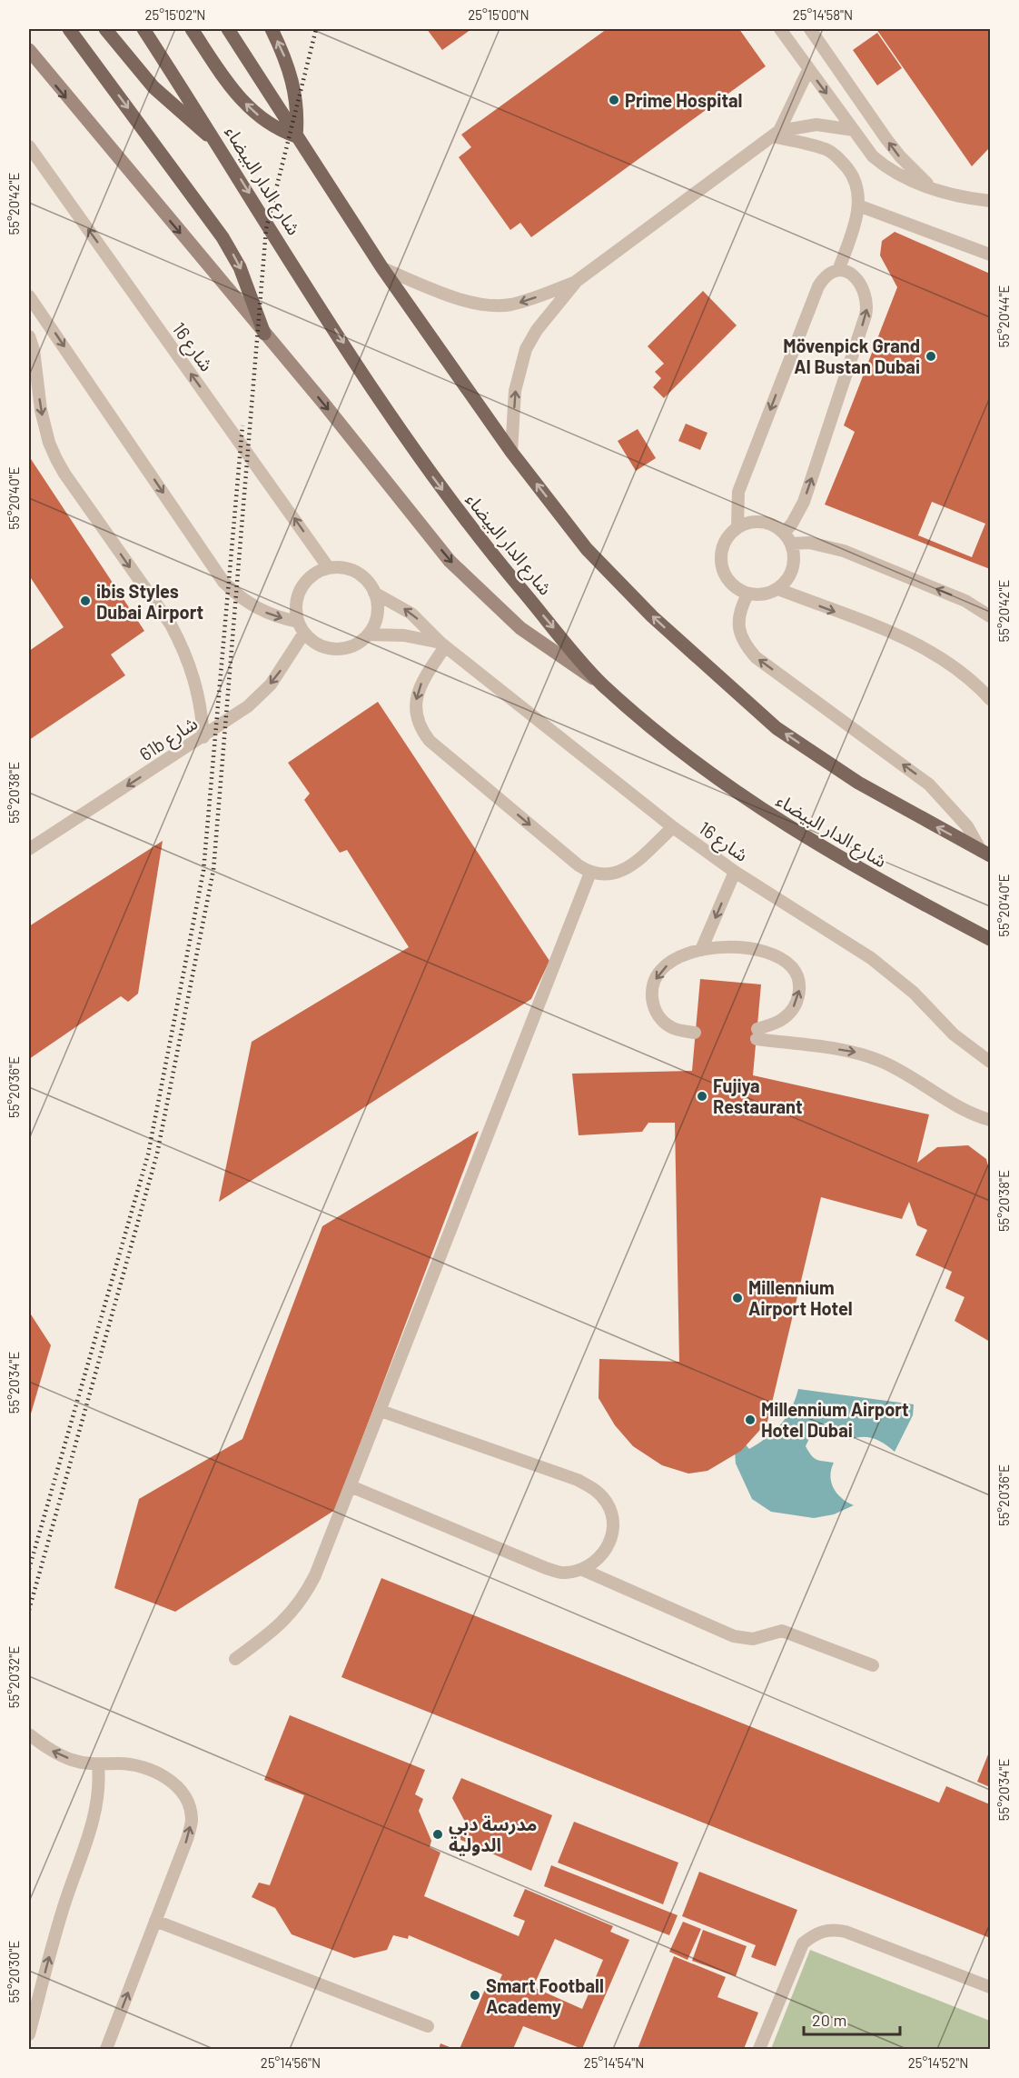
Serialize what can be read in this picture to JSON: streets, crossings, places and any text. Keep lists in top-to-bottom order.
{
  "streets": {
    "main road": ["شارع الدار البيضاء"],
    "lane": ["شارع 16", "61b شارع"]
  },
  "crossings": [
    ["شارع 16", "61b شارع"]
  ],
  "one_way": ["61b شارع"],
  "places": [
    "Prime Hospital",
    "Mövenpick Grand Al Bustan Dubai",
    "ibis Styles Dubai Airport",
    "Fujiya Restaurant",
    "Millennium Airport Hotel",
    "Millennium Airport Hotel Dubai",
    "مدرسة دبي الدولية",
    "Smart Football Academy"
  ],
  "scale_bar": "20 m",
  "coordinates": [
    "25°15'02\"N",
    "25°15'00\"N",
    "25°14'58\"N",
    "55°20'42\"E",
    "55°20'44\"E",
    "55°20'40\"E",
    "55°20'38\"E",
    "55°20'36\"E",
    "55°20'34\"E",
    "55°20'32\"E",
    "55°20'30\"E",
    "25°14'56\"N",
    "25°14'54\"N",
    "25°14'52\"N"
  ]
}
